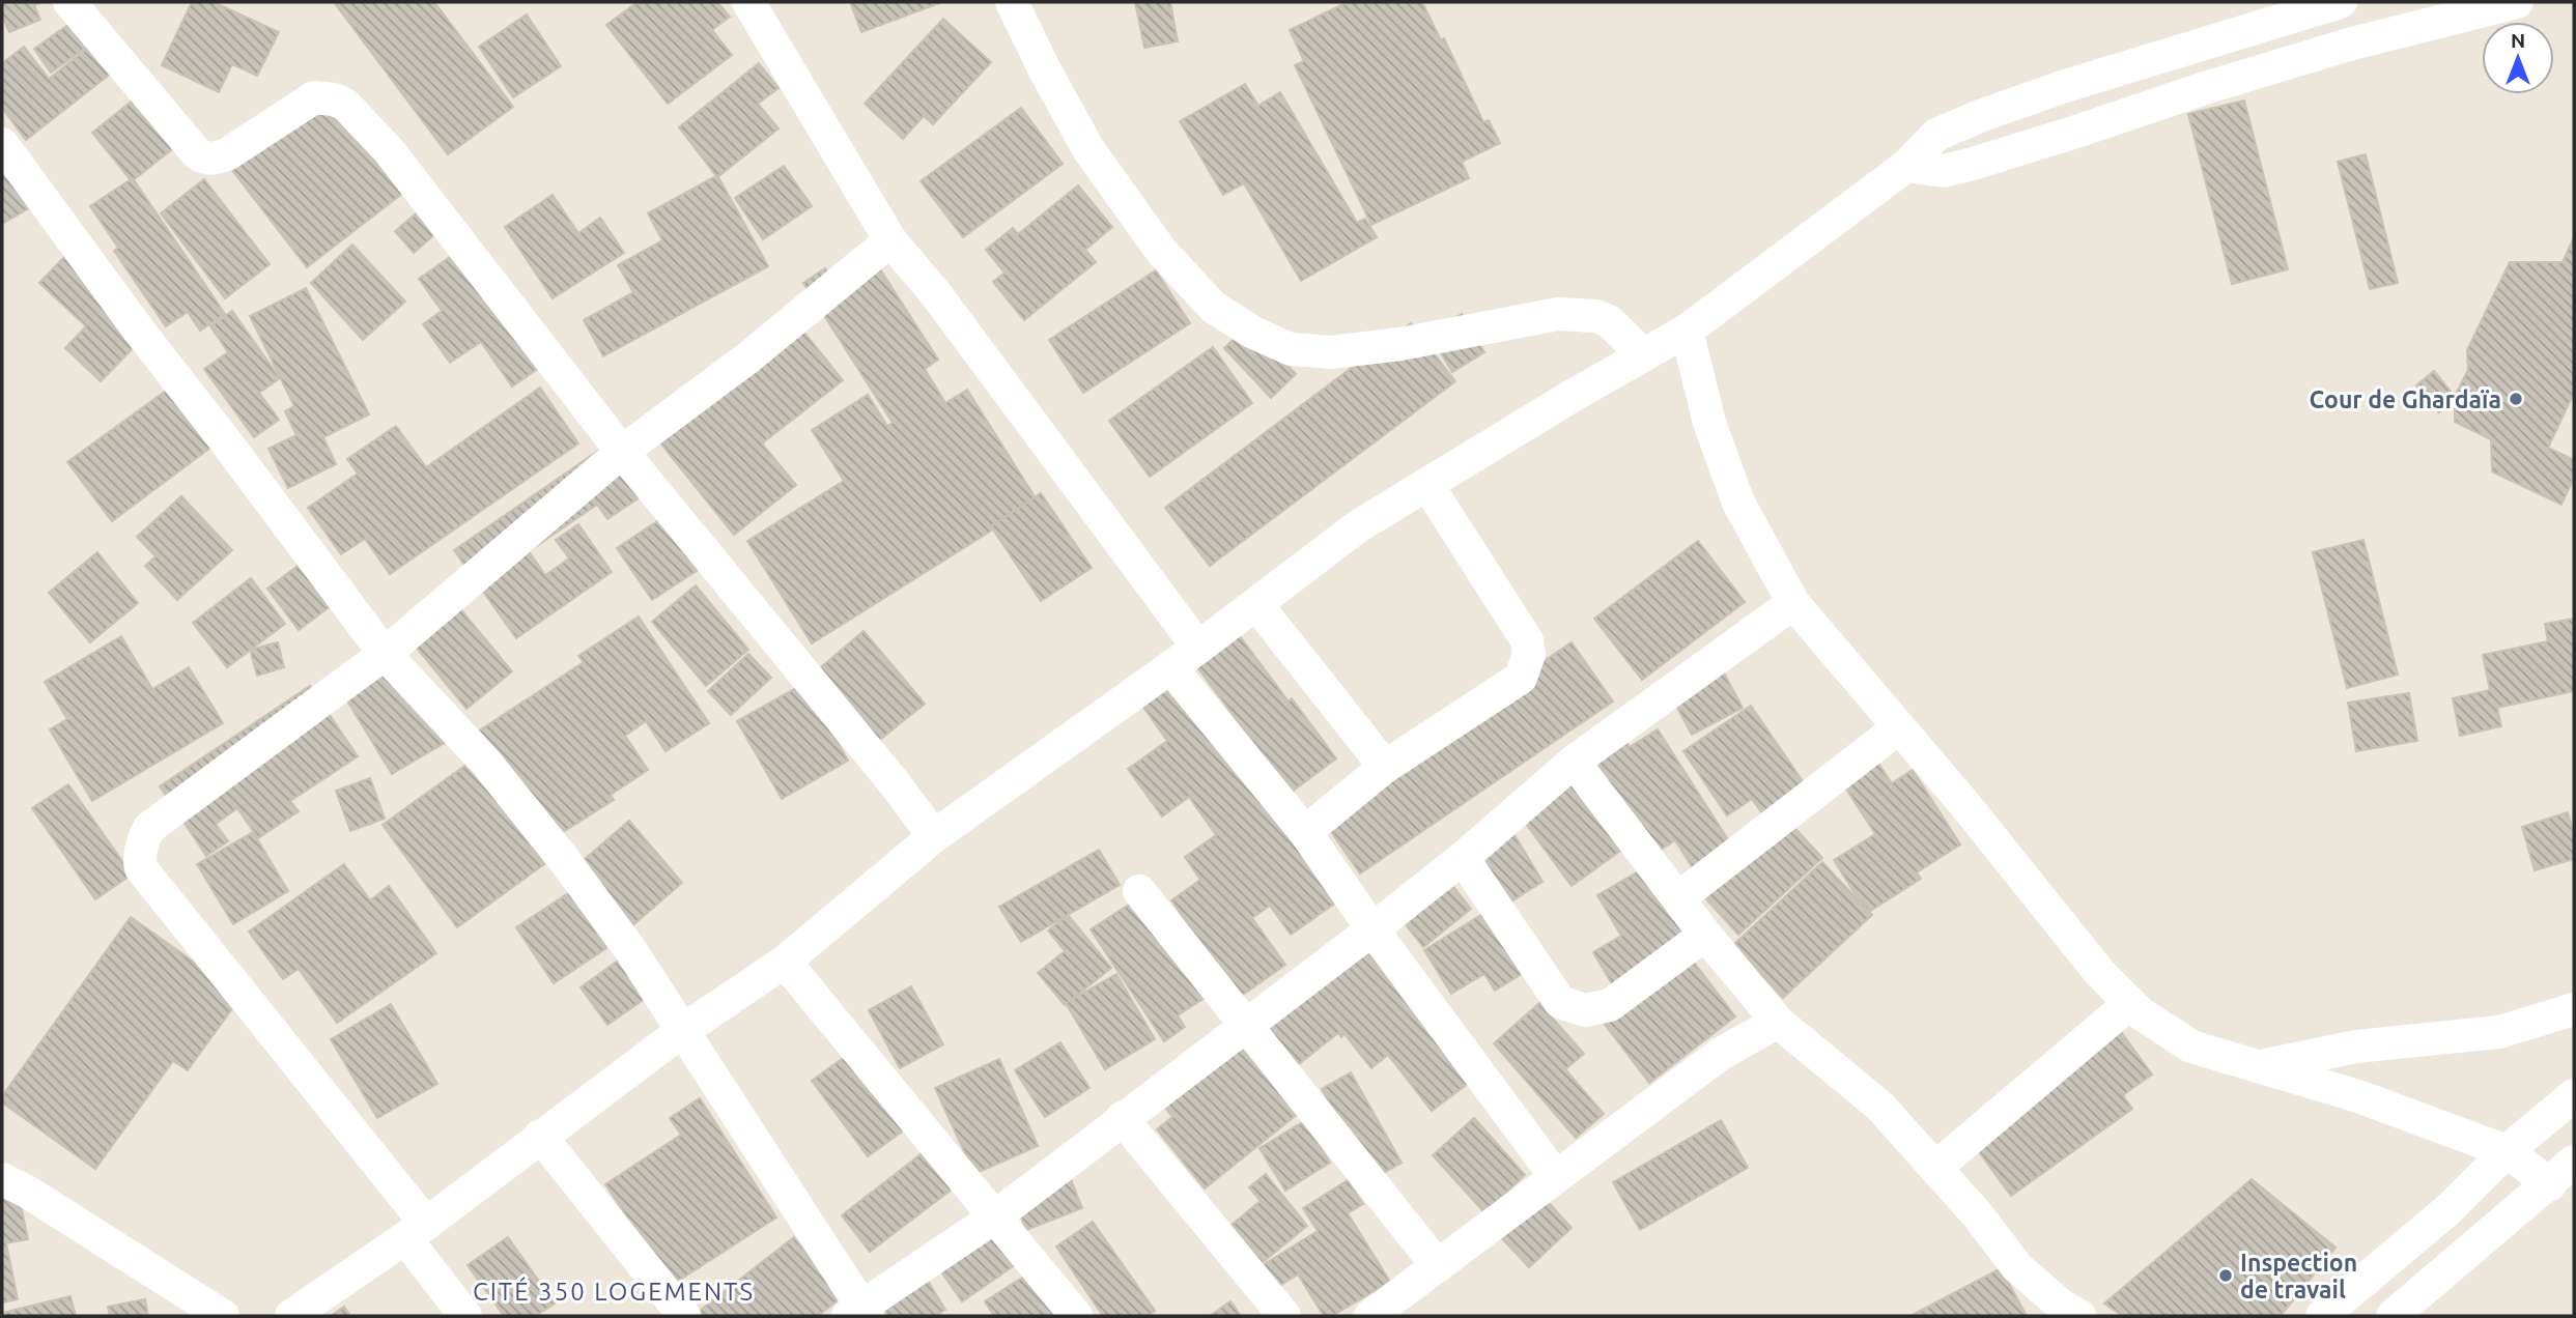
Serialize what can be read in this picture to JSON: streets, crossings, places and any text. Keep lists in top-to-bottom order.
{
  "districts": ["CITÉ 350 LOGEMENTS"],
  "places": ["Cour de Ghardaïa", "Inspection de travail"],
  "north": "top"
}
